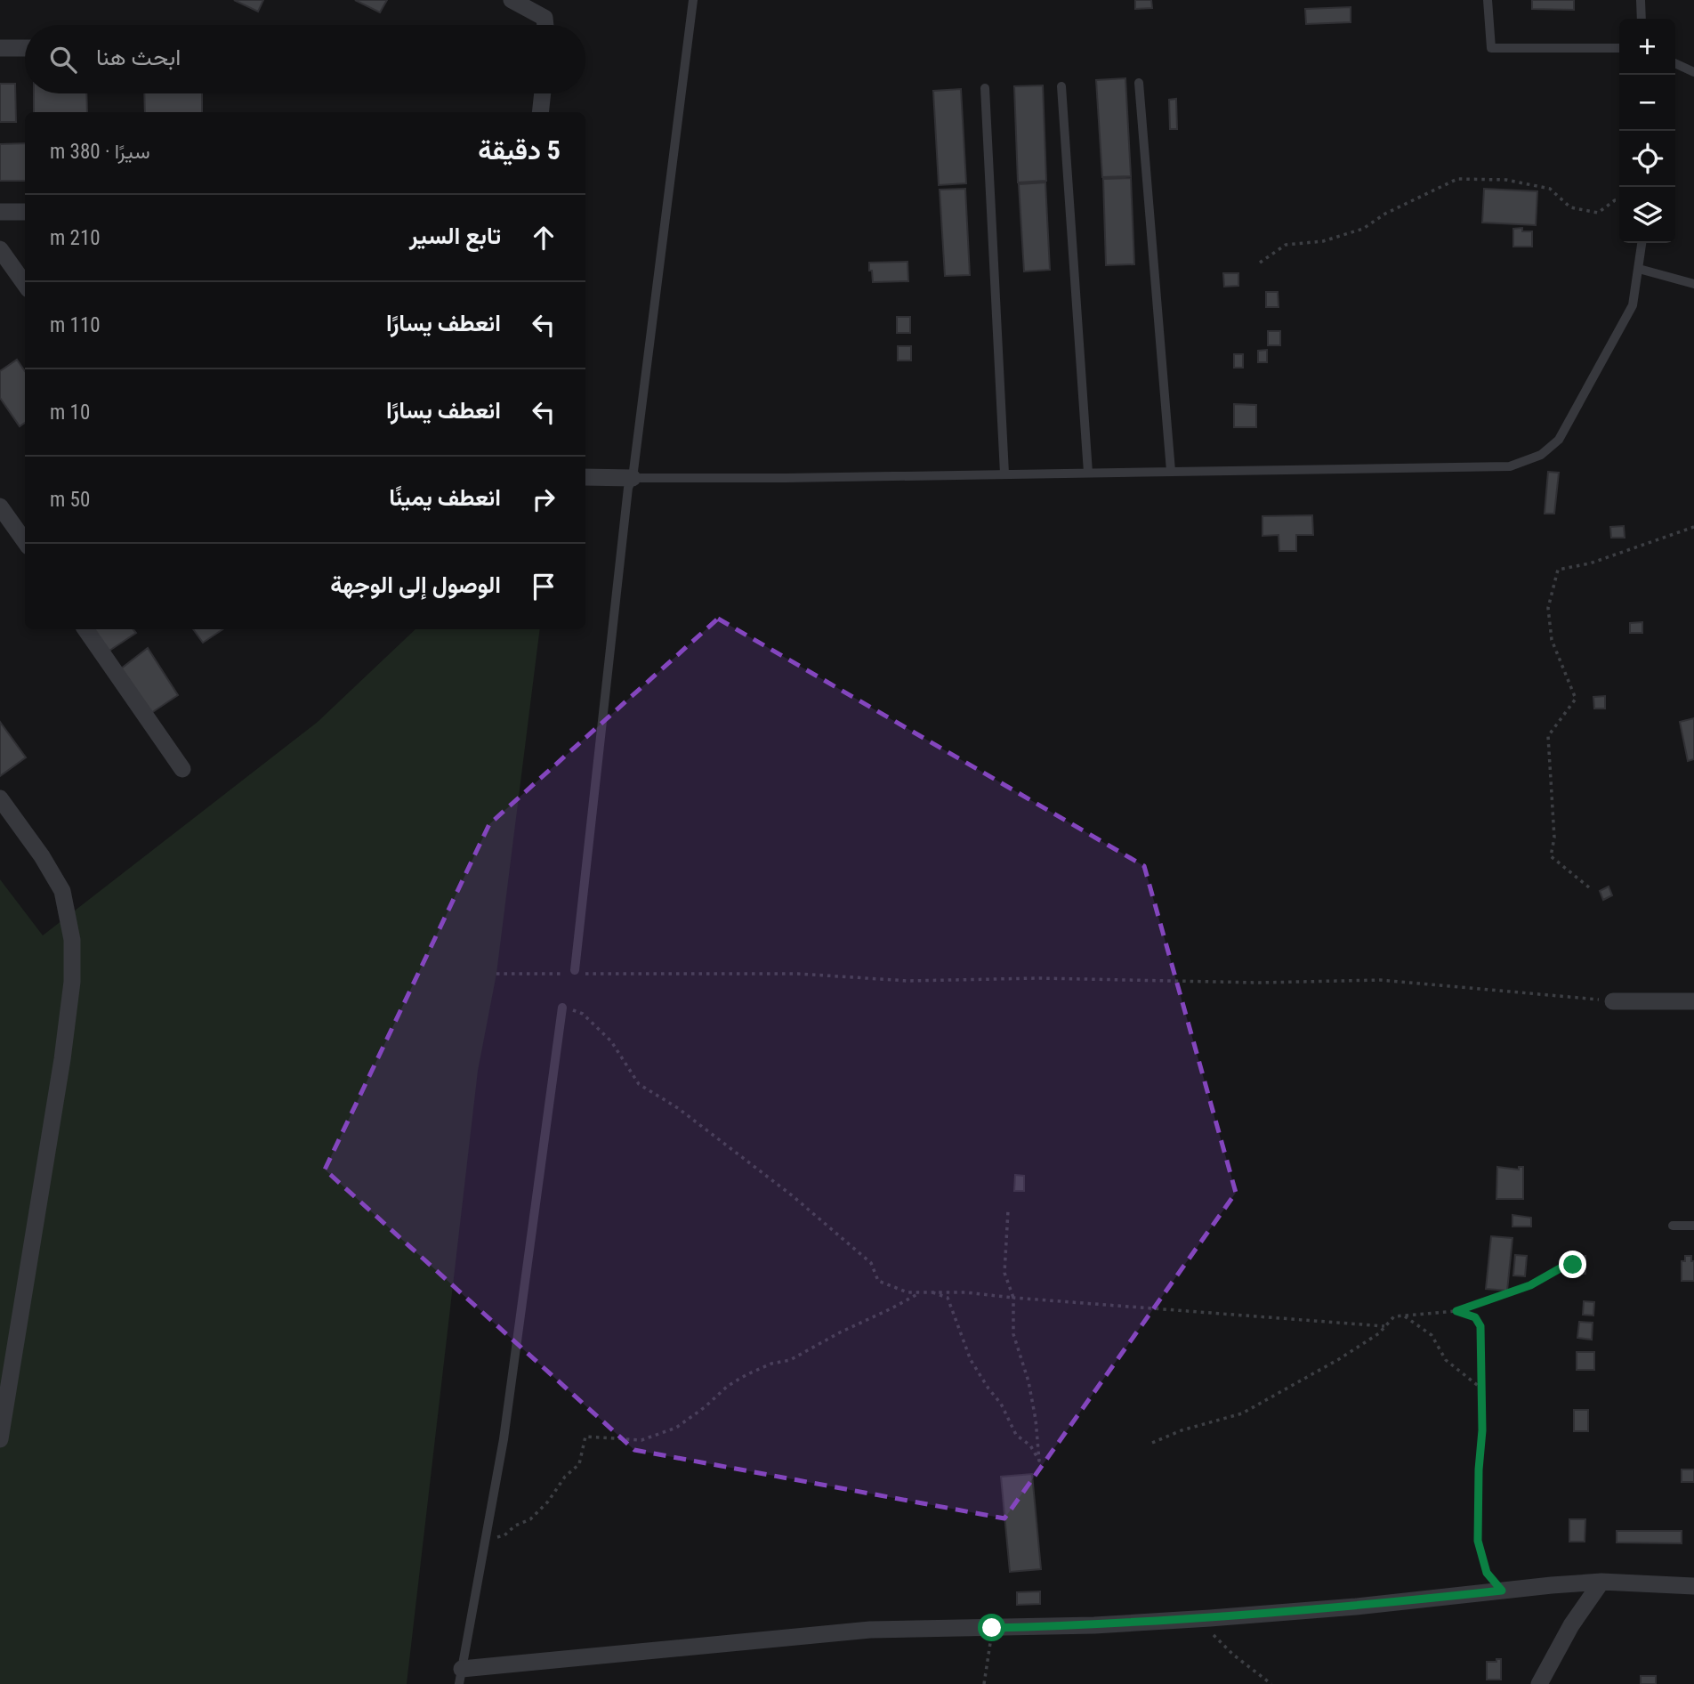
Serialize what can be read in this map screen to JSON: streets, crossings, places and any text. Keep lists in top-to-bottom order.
{
  "page": {
    "map_buttons": ["+", "−"],
    "search": "ابحث هنا",
    "heading": ["5 دقيقة", "سيرًا · 380 m"],
    "list": [
      ["تابع السير", "210 m"],
      ["انعطف يسارًا", "110 m"],
      ["انعطف يسارًا", "10 m"],
      ["انعطف يمينًا", "50 m"],
      "الوصول إلى الوجهة"
    ]
  }
}
